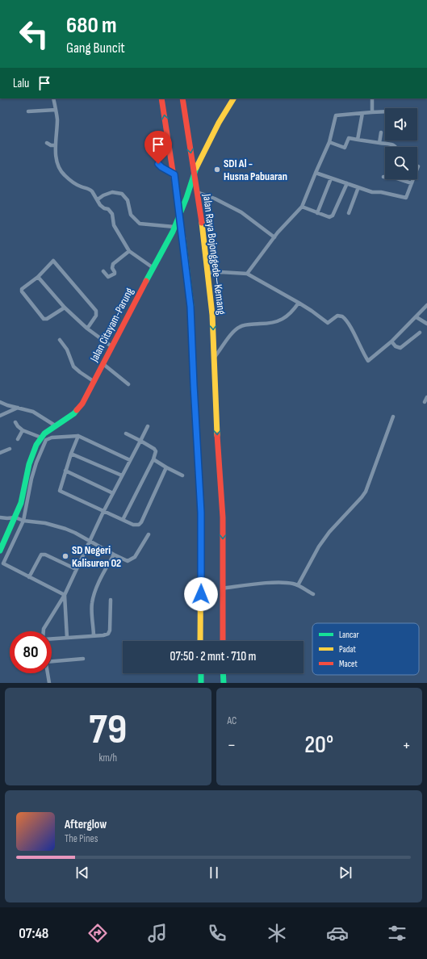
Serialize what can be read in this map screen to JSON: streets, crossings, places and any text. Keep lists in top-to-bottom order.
{
  "streets": {
    "main road": ["Jalan Raya Bojonggede—Kemang", "Jalan Citayam-Parung"]
  },
  "crossings": [
    ["Jalan Raya Bojonggede—Kemang", "Jalan Citayam-Parung"]
  ],
  "places": ["SDI Al - Husna Pabuaran", "SD Negeri Kalisuren 02"],
  "legend": ["Lancar", "Padat", "Macet"],
  "page": {
    "turn": ["680 m", "Gang Buncit"],
    "then": "Lalu",
    "limit": "80",
    "trip": "07:50 · 2 mnt · 710 m",
    "tile": [
      ["79", "km/h"],
      "AC"
    ],
    "heat": ["−", "20°", "+"],
    "song": ["Afterglow", "The Pines"],
    "tabs": "07:48"
  }
}
